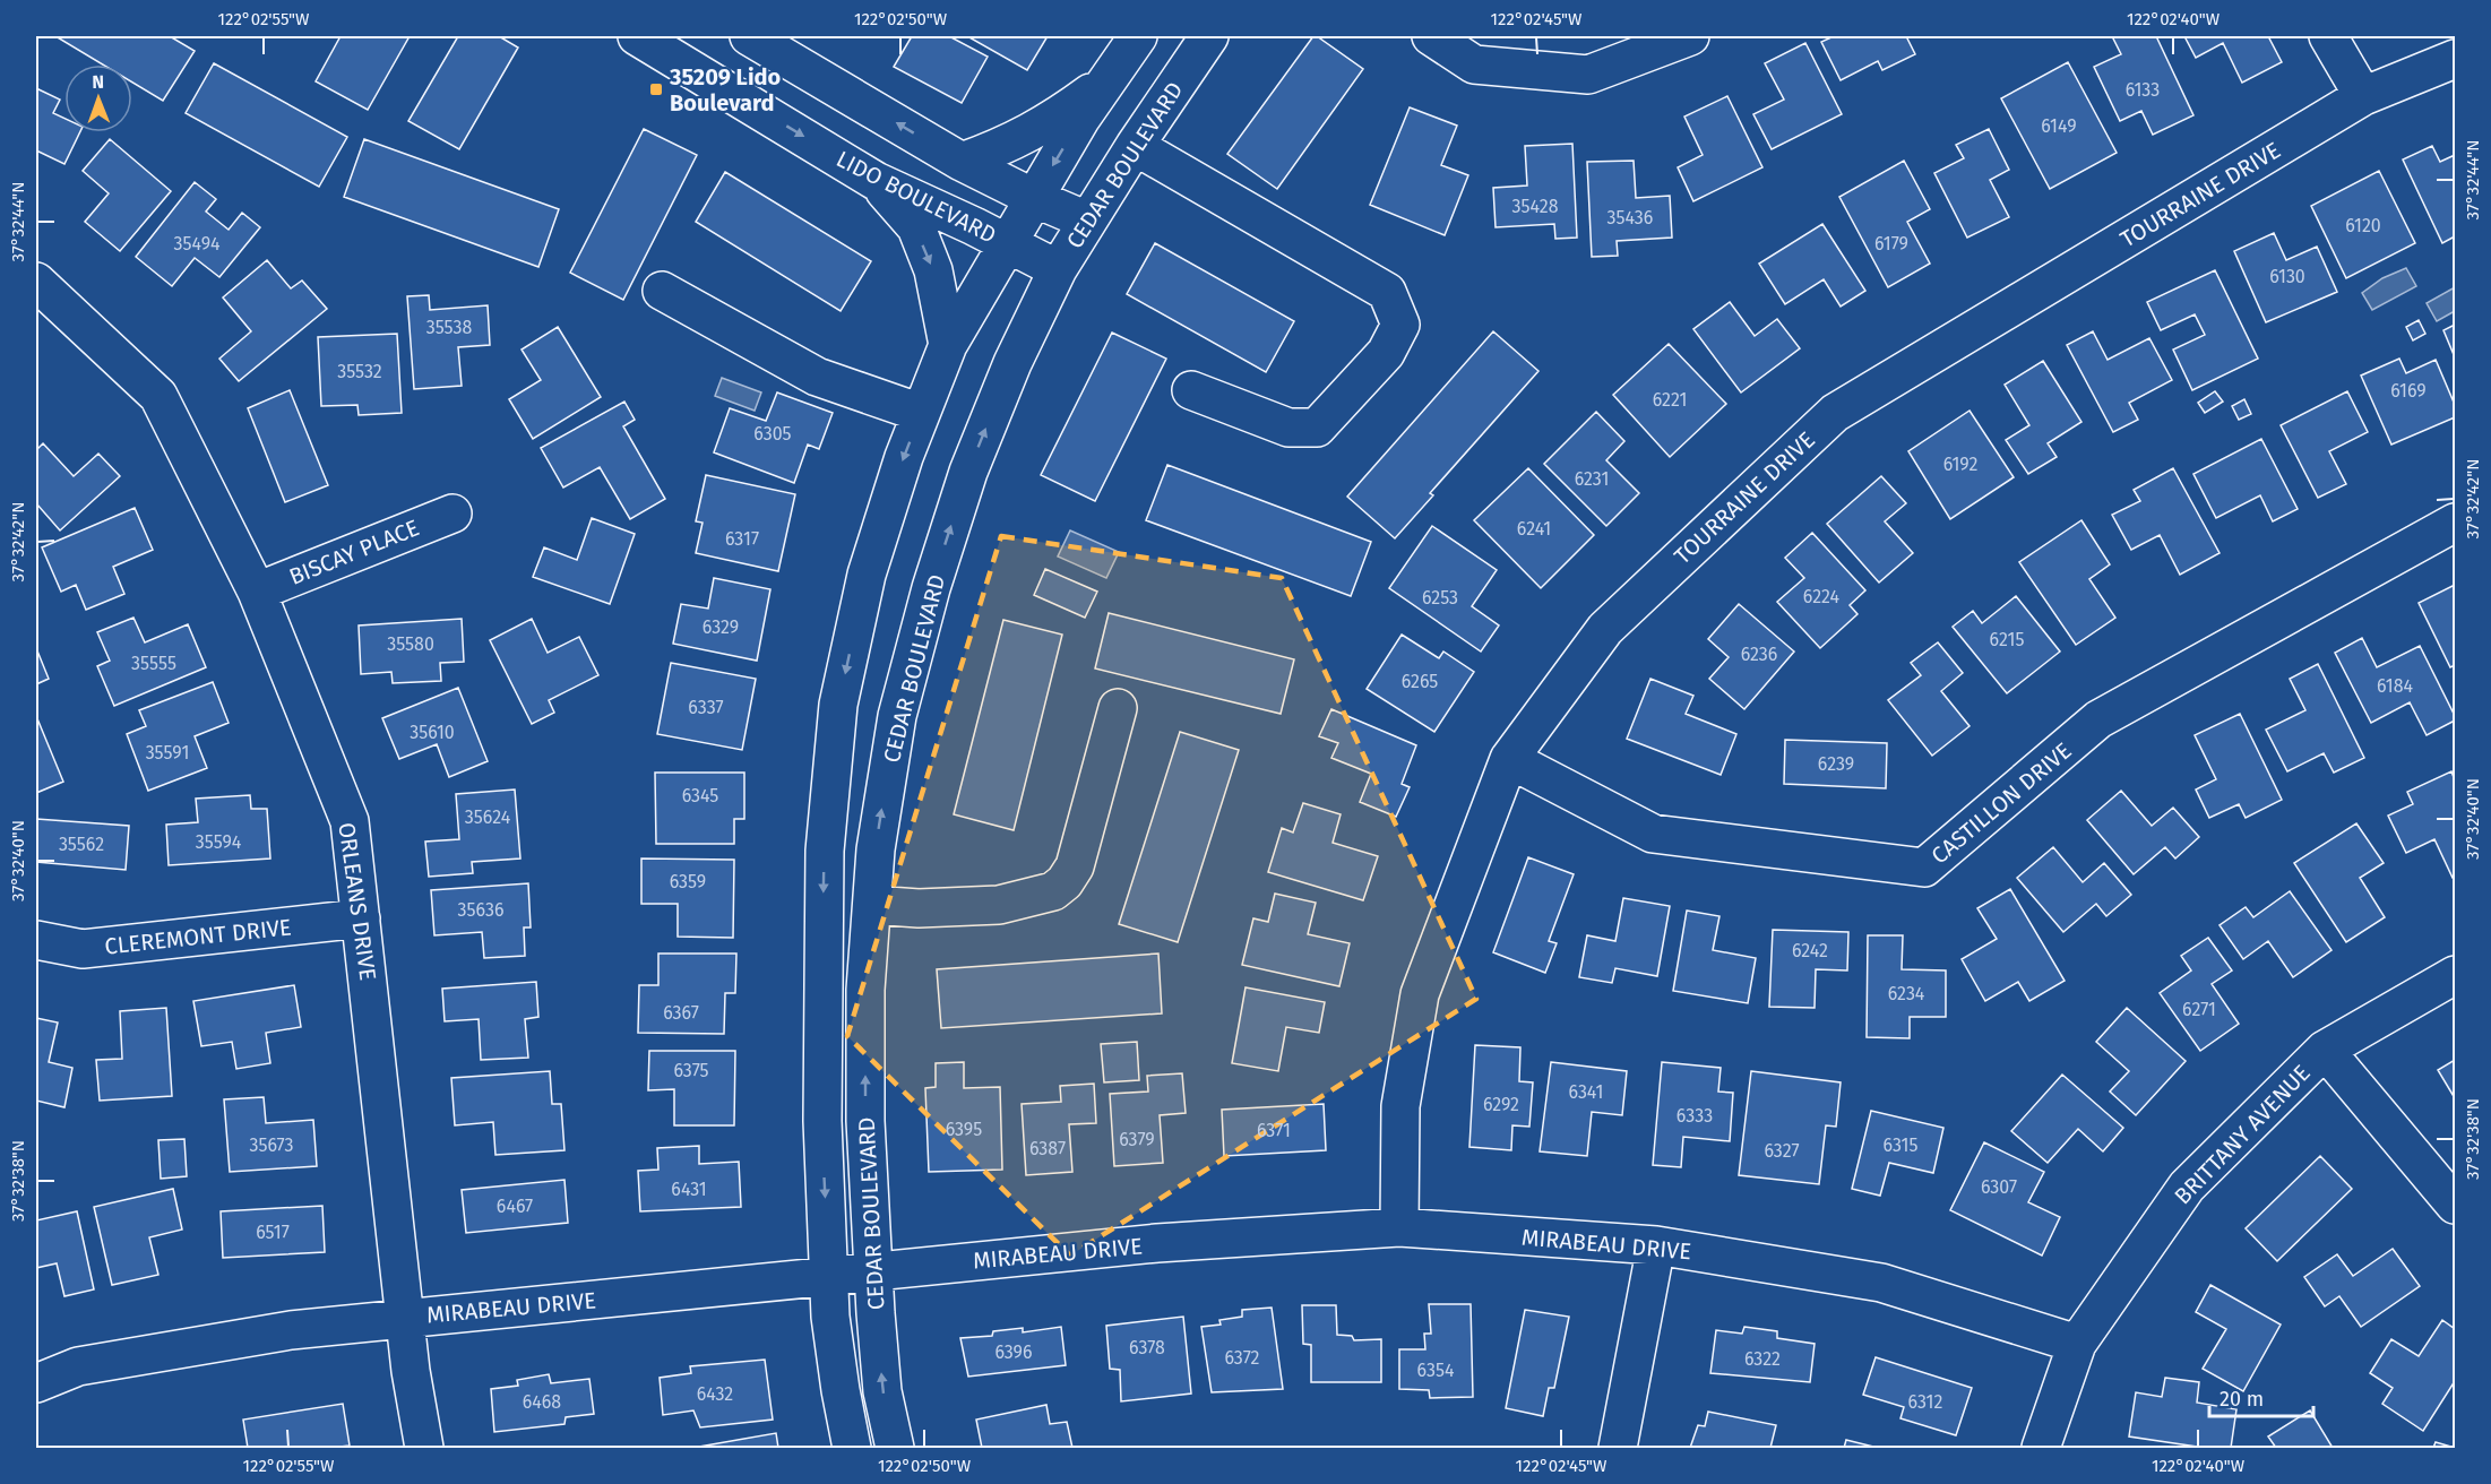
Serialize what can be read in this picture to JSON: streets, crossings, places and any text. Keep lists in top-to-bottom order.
{
  "streets": {
    "street": [
      "CEDAR BOULEVARD",
      "TOURRAINE DRIVE",
      "LIDO BOULEVARD",
      "BISCAY PLACE",
      "CASTILLON DRIVE",
      "ORLEANS DRIVE",
      "CLEREMONT DRIVE",
      "BRITTANY AVENUE",
      "MIRABEAU DRIVE"
    ]
  },
  "crossings": [
    ["CEDAR BOULEVARD", "LIDO BOULEVARD"],
    ["CEDAR BOULEVARD", "MIRABEAU DRIVE"],
    ["TOURRAINE DRIVE", "CASTILLON DRIVE"],
    ["TOURRAINE DRIVE", "MIRABEAU DRIVE"],
    ["BISCAY PLACE", "ORLEANS DRIVE"],
    ["ORLEANS DRIVE", "CLEREMONT DRIVE"],
    ["ORLEANS DRIVE", "MIRABEAU DRIVE"],
    ["BRITTANY AVENUE", "MIRABEAU DRIVE"]
  ],
  "places": {
    "transit": ["35209 Lido Boulevard"]
  },
  "house_numbers": [
    "6133",
    "6149",
    "35428",
    "35436",
    "6120",
    "35494",
    "6179",
    "6130",
    "35538",
    "35532",
    "6169",
    "6221",
    "6305",
    "6192",
    "6231",
    "6241",
    "6317",
    "6224",
    "6253",
    "6329",
    "6215",
    "35580",
    "6236",
    "35555",
    "6265",
    "6184",
    "6337",
    "35610",
    "35591",
    "6239",
    "6345",
    "35624",
    "35594",
    "35562",
    "6359",
    "35636",
    "6242",
    "6234",
    "6271",
    "6367",
    "6375",
    "6341",
    "6292",
    "6333",
    "6395",
    "6371",
    "6379",
    "35673",
    "6315",
    "6387",
    "6327",
    "6307",
    "6431",
    "6467",
    "6517",
    "6378",
    "6396",
    "6372",
    "6322",
    "6354",
    "6432",
    "6468",
    "6312"
  ],
  "scale_bar": "20 m",
  "north": "top",
  "coordinates": [
    "122°02'55\"W",
    "122°02'50\"W",
    "122°02'45\"W",
    "122°02'40\"W",
    "37°32'44\"N",
    "37°32'42\"N",
    "37°32'40\"N",
    "37°32'38\"N"
  ]
}
